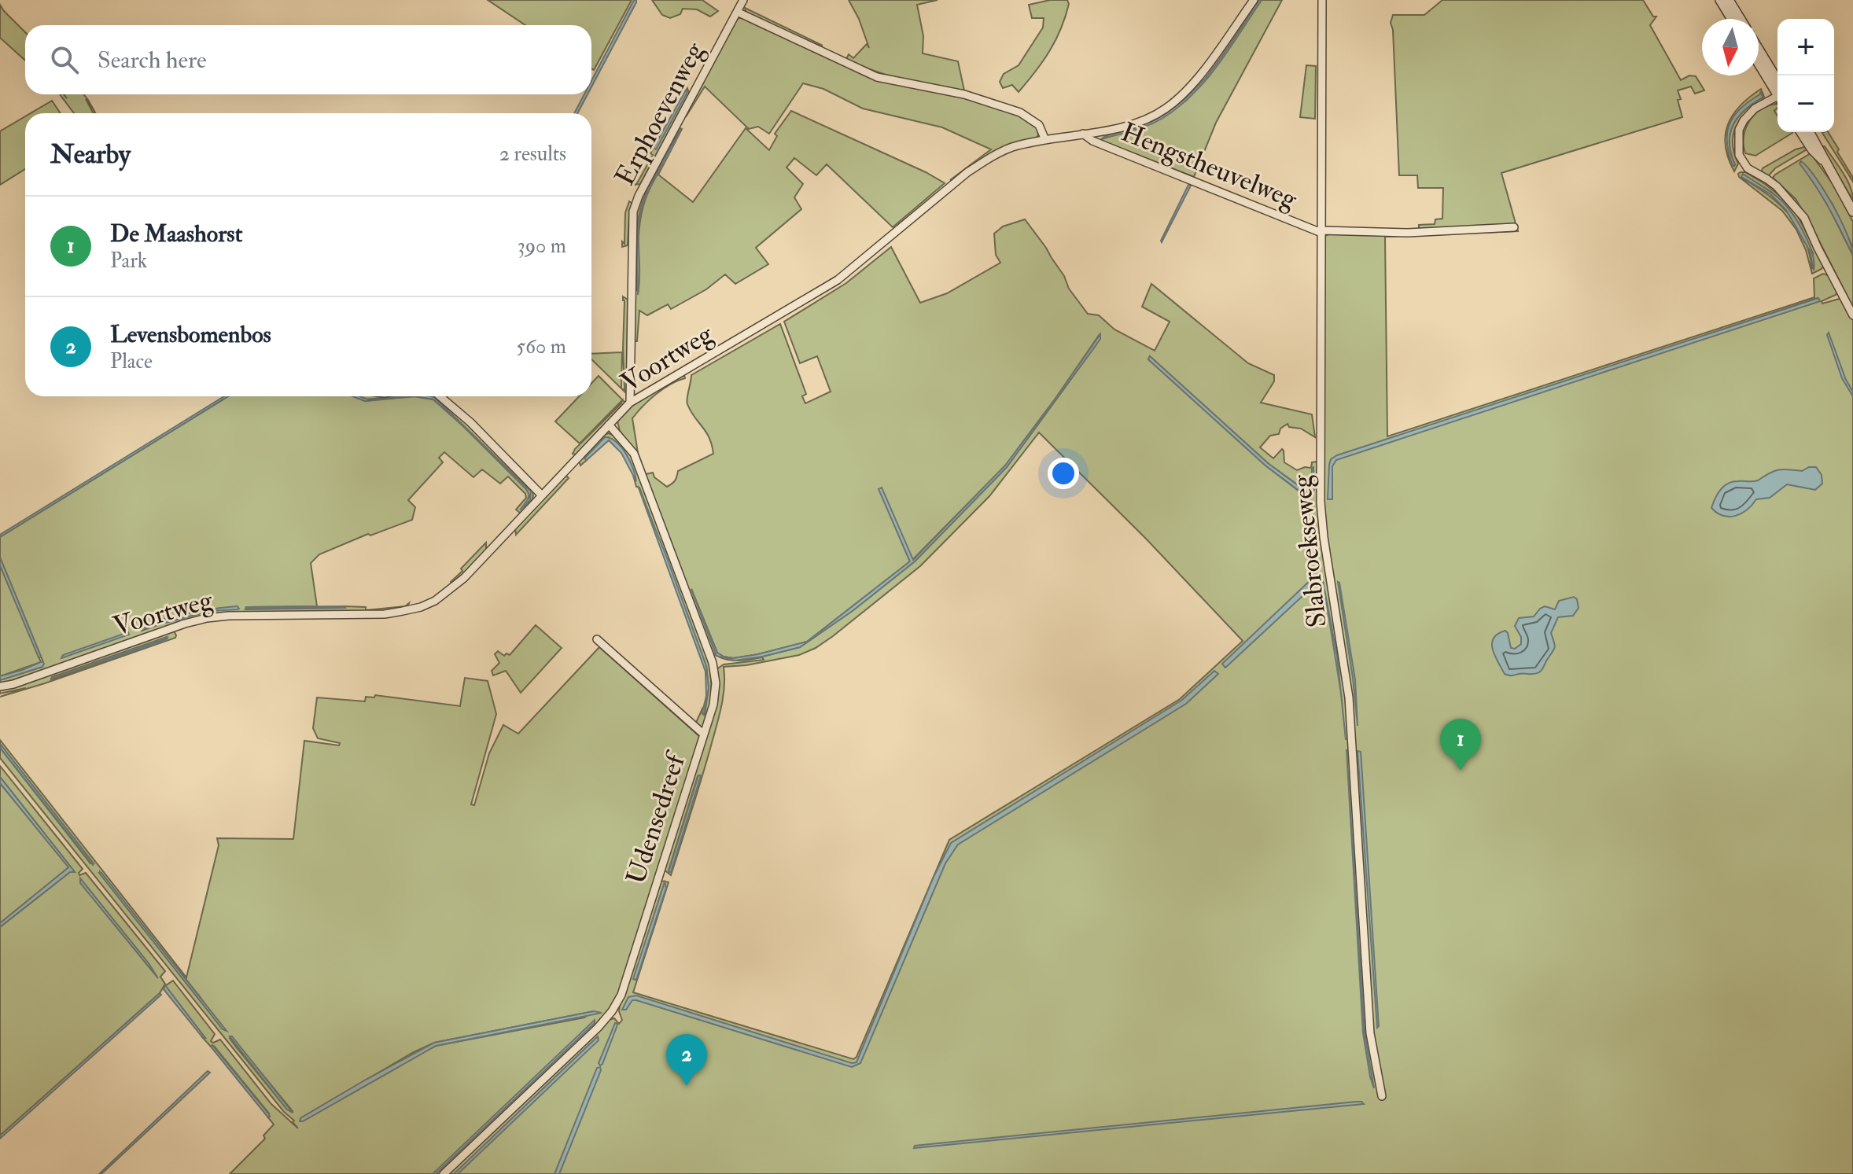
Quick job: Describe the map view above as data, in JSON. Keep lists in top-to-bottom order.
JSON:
{
  "streets": {
    "street": [
      "Erphoevenweg",
      "Hengstheuvelweg",
      "Voortweg",
      "Slabroekseweg",
      "Udensedreef"
    ]
  },
  "crossings": [
    ["Erphoevenweg", "Voortweg"],
    ["Hengstheuvelweg", "Voortweg"],
    ["Hengstheuvelweg", "Slabroekseweg"],
    ["Voortweg", "Udensedreef"]
  ],
  "north": "bottom",
  "page": {
    "map_buttons": ["+", "−"],
    "search": "Search here",
    "heading": ["Nearby", "2 results"],
    "list": [
      {
        "mark": "1",
        "name": "De Maashorst",
        "note": "Park",
        "value": "390 m"
      },
      {
        "mark": "2",
        "name": "Levensbomenbos",
        "note": "Place",
        "value": "560 m"
      }
    ],
    "pins": ["1", "2"]
  }
}
